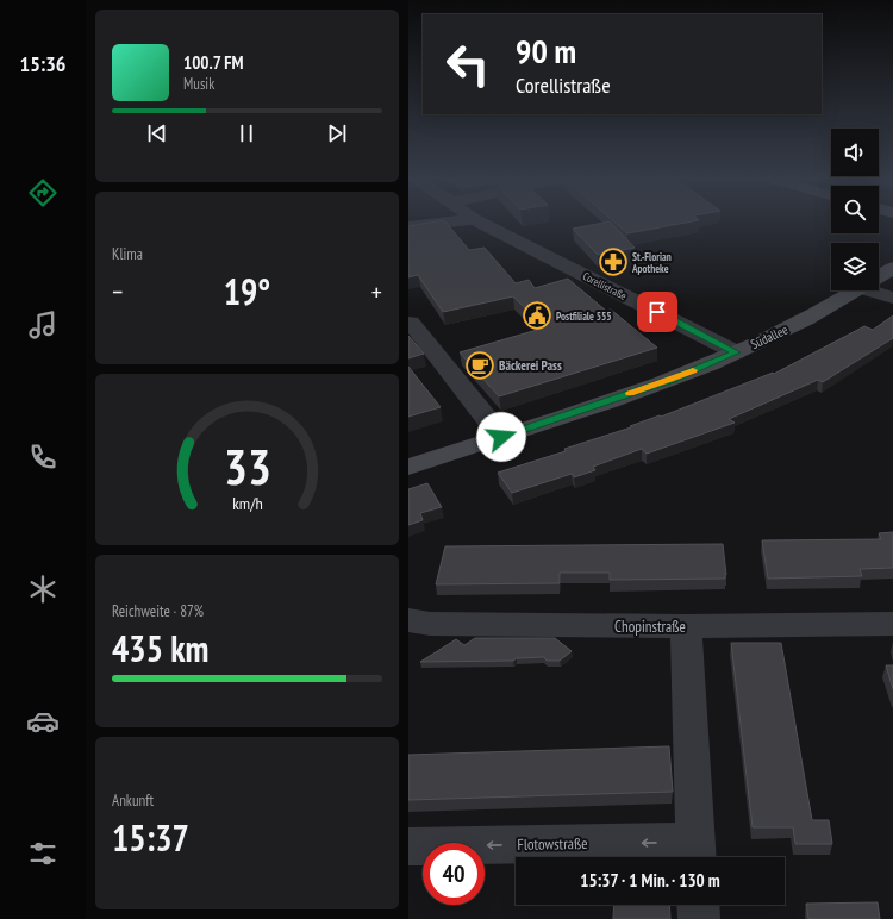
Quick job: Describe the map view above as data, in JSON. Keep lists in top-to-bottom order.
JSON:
{
  "streets": {
    "street": [
      "Corellistraße",
      "Südallee",
      "Chopinstraße",
      "Flotowstraße"
    ]
  },
  "crossings": [
    ["Corellistraße", "Südallee"],
    ["Chopinstraße", "Flotowstraße"]
  ],
  "one_way": ["Flotowstraße"],
  "places": {
    "pharmacy": ["St.-Florian Apotheke"],
    "public building": ["Postfiliale 555"],
    "cafe": ["Bäckerei Pass"]
  },
  "page": {
    "tabs": "15:36",
    "turn": ["90 m", "Corellistraße"],
    "song": ["100.7 FM", "Musik"],
    "tile": [
      "Klima",
      ["Reichweite · 87%", "435 km"],
      ["Ankunft", "15:37"]
    ],
    "heat": ["−", "19°", "+"],
    "limit": "40",
    "trip": "15:37 · 1 Min. · 130 m",
    "gauge": ["33", "km/h"]
  }
}
